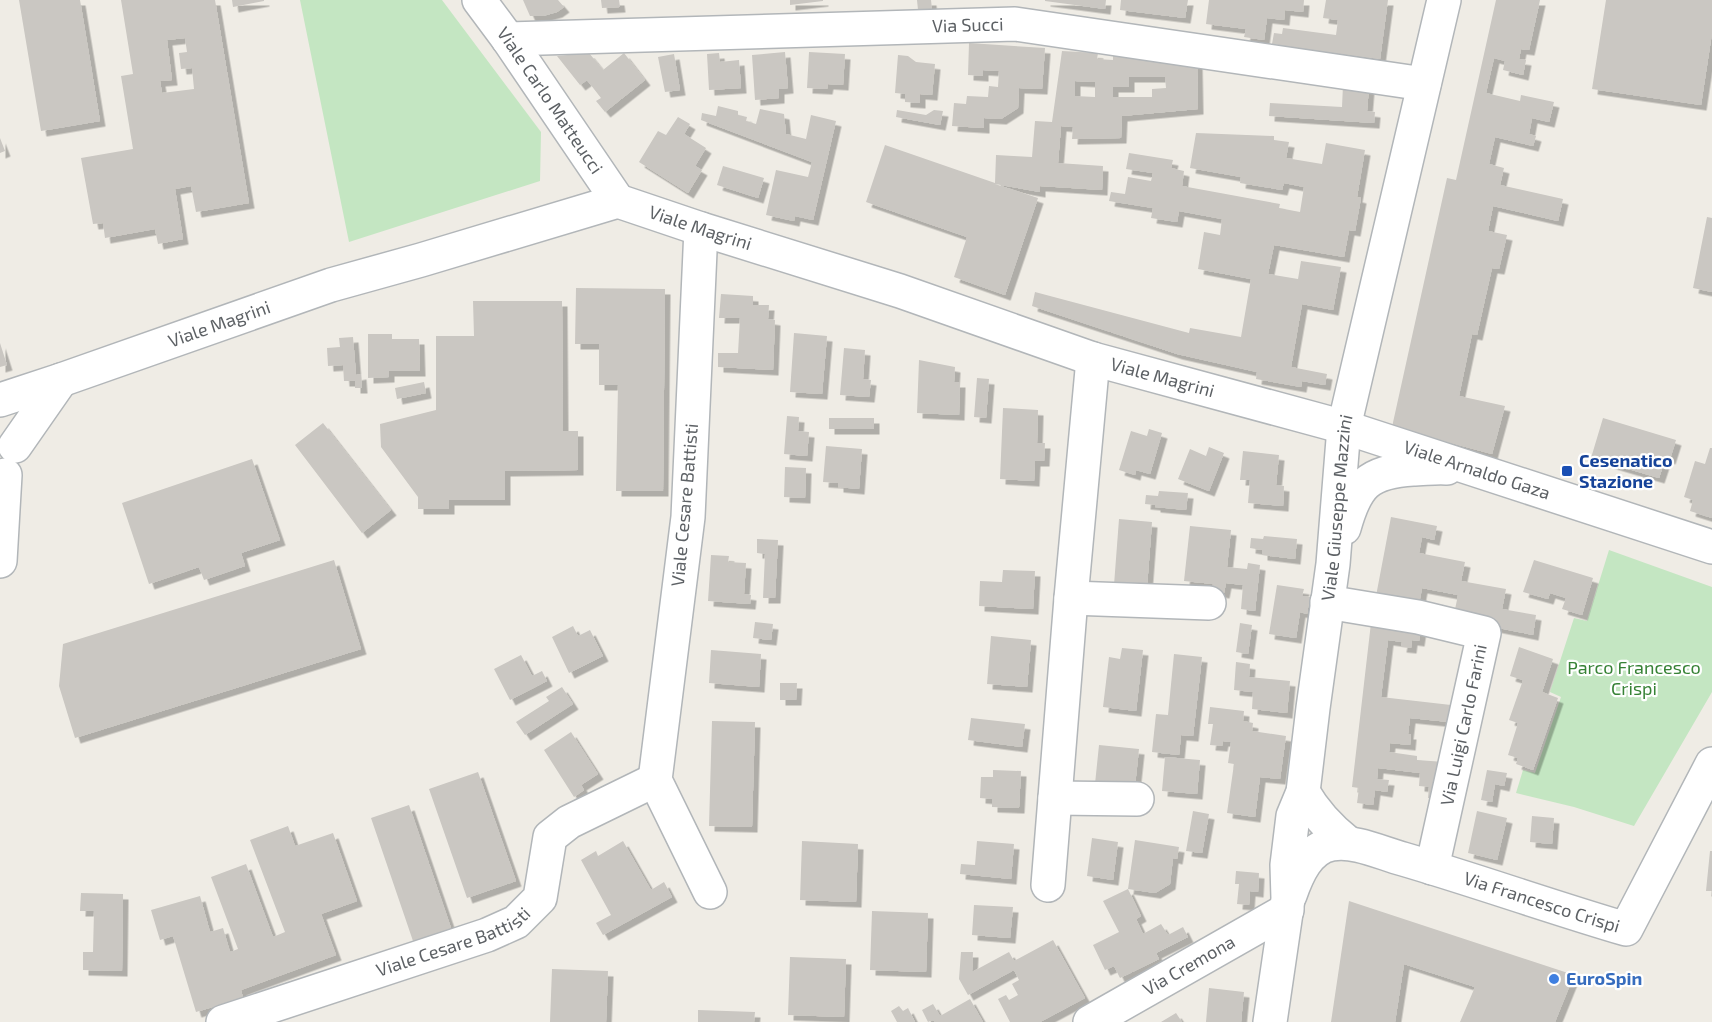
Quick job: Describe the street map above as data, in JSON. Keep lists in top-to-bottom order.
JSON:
{
  "streets": {
    "street": [
      "Via Succi",
      "Viale Carlo Matteucci",
      "Viale Magrini",
      "Viale Arnaldo Gaza",
      "Viale Cesare Battisti",
      "Viale Giuseppe Mazzini",
      "Via Luigi Carlo Farini",
      "Via Francesco Crispi",
      "Via Cremona"
    ]
  },
  "crossings": [
    ["Via Succi", "Viale Carlo Matteucci"],
    ["Via Succi", "Viale Giuseppe Mazzini"],
    ["Viale Carlo Matteucci", "Viale Magrini"],
    ["Viale Magrini", "Viale Arnaldo Gaza"],
    ["Viale Magrini", "Viale Cesare Battisti"],
    ["Viale Magrini", "Viale Giuseppe Mazzini"],
    ["Viale Arnaldo Gaza", "Viale Giuseppe Mazzini"],
    ["Viale Giuseppe Mazzini", "Via Luigi Carlo Farini"],
    ["Viale Giuseppe Mazzini", "Via Francesco Crispi"],
    ["Viale Giuseppe Mazzini", "Via Cremona"],
    ["Via Luigi Carlo Farini", "Via Francesco Crispi"],
    ["Via Francesco Crispi", "Via Cremona"]
  ],
  "parks": ["Parco Francesco Crispi"],
  "places": {
    "transit": ["Cesenatico Stazione"],
    "other": ["EuroSpin"]
  }
}
